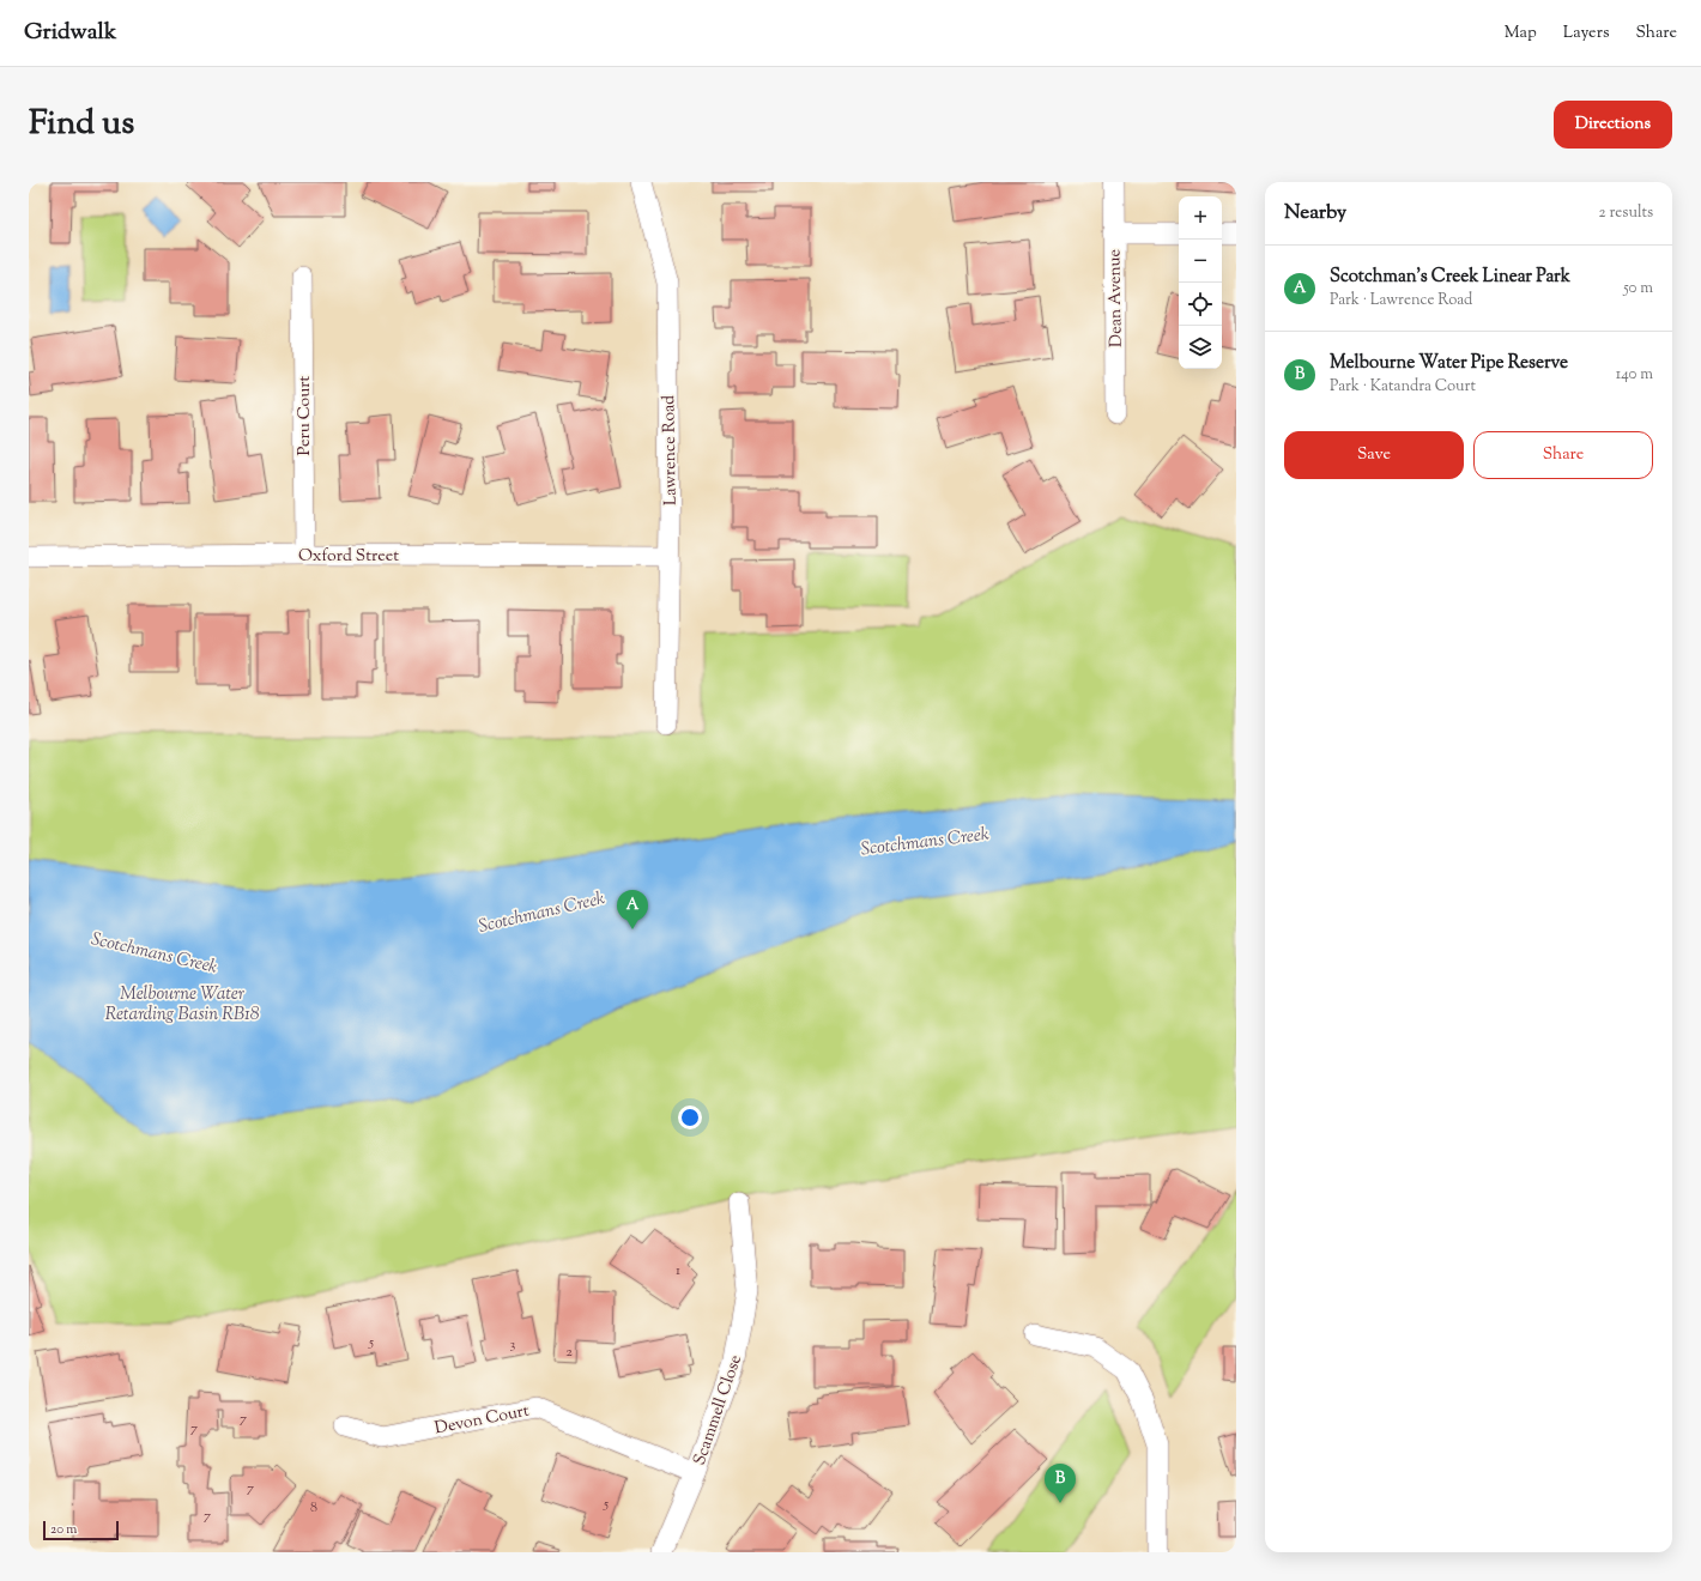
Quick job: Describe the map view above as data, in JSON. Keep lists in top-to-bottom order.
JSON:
{
  "streets": {
    "street": [
      "Dean Avenue",
      "Peru Court",
      "Lawrence Road",
      "Oxford Street",
      "Scammell Close",
      "Devon Court"
    ]
  },
  "crossings": [
    ["Peru Court", "Oxford Street"],
    ["Lawrence Road", "Oxford Street"],
    ["Scammell Close", "Devon Court"]
  ],
  "water": ["Scotchmans Creek", "Melbourne Water Retarding Basin RB18"],
  "house_numbers": [
    "1",
    "5",
    "3",
    "2",
    "7",
    "7",
    "7",
    "5",
    "8",
    "7"
  ],
  "scale_bar": "20 m",
  "page": {
    "header": "Gridwalk",
    "nav": ["Map", "Layers", "Share"],
    "title": "Find us",
    "buttons": [
      "Directions",
      ["Save", "Share"]
    ],
    "heading": ["Nearby", "2 results"],
    "map_buttons": ["+", "−"],
    "list": [
      {
        "mark": "A",
        "name": "Scotchman's Creek Linear Park",
        "note": "Park · Lawrence Road",
        "value": "50 m"
      },
      {
        "mark": "B",
        "name": "Melbourne Water Pipe Reserve",
        "note": "Park · Katandra Court",
        "value": "140 m"
      }
    ],
    "pins": ["A", "B"],
    "scale": "20 m"
  }
}
